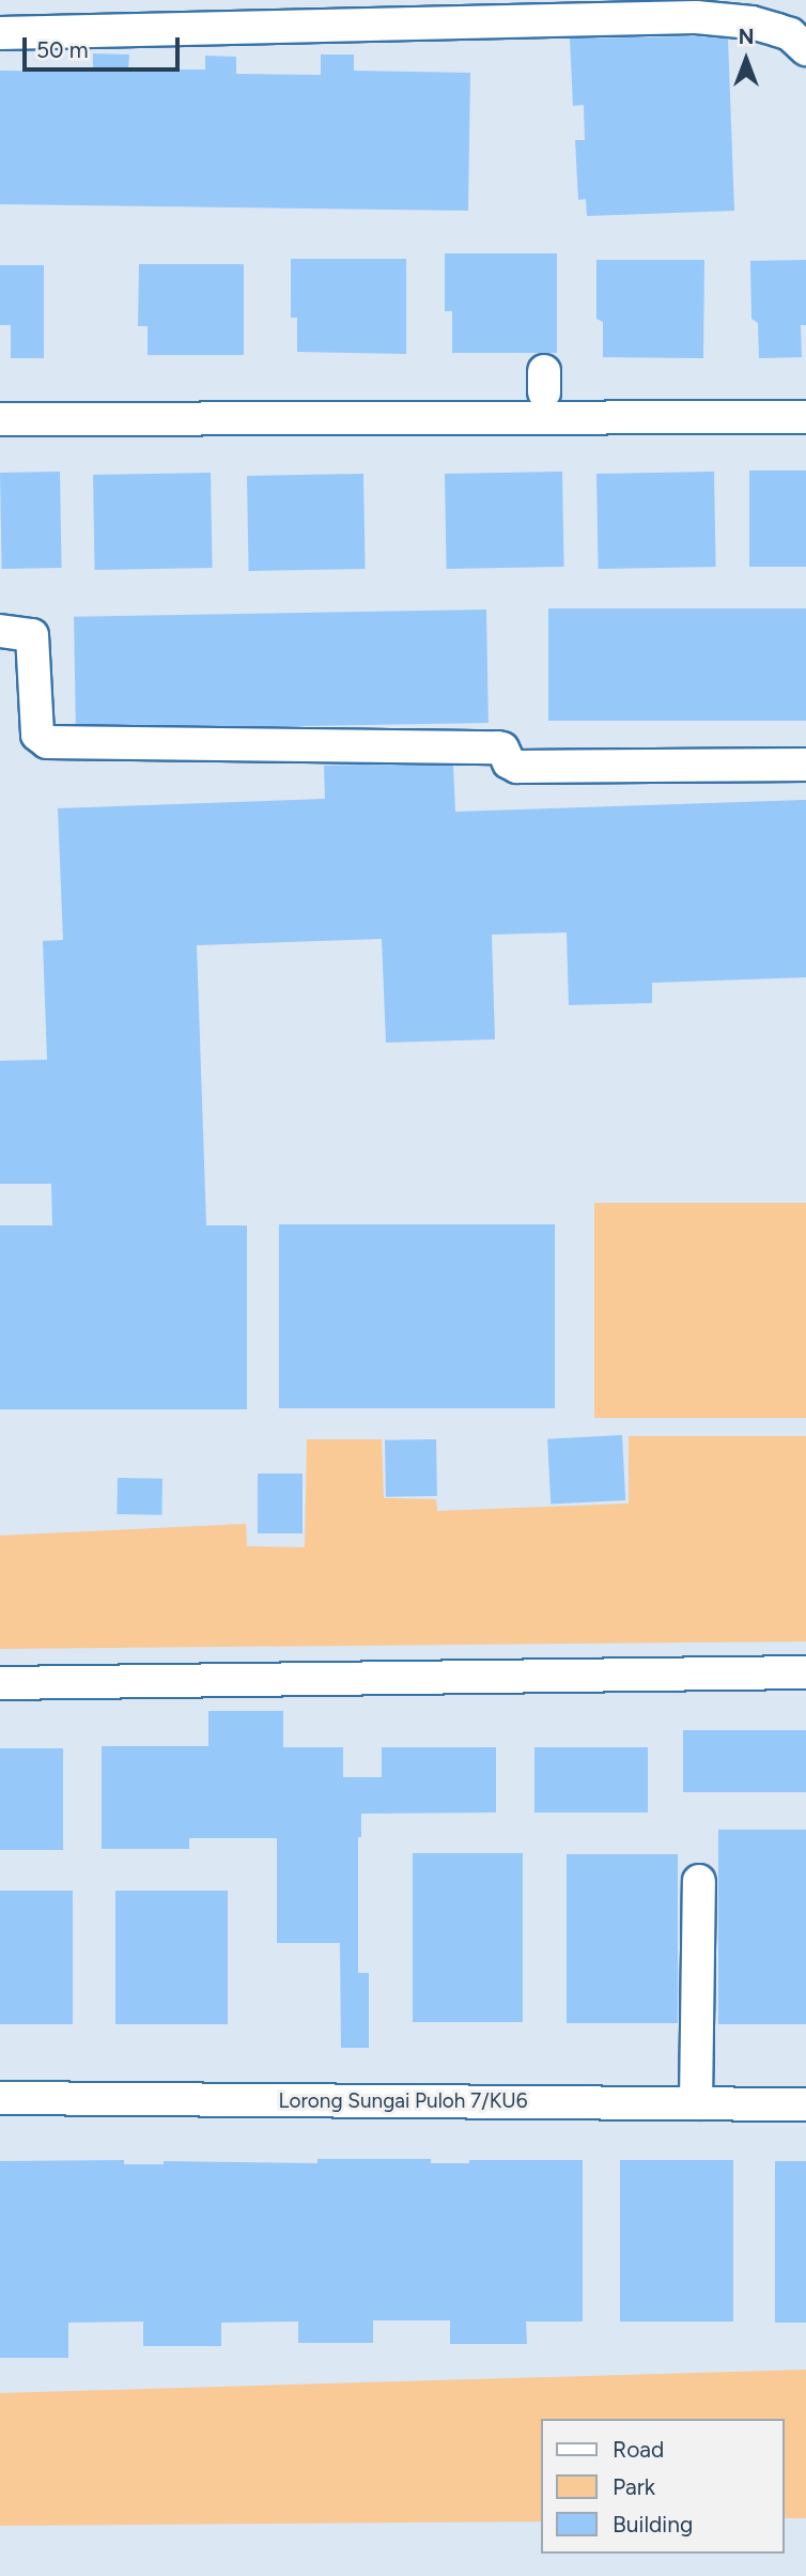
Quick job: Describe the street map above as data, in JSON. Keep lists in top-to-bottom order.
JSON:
{
  "streets": {
    "street": ["Lorong Sungai Puloh 7/KU6"]
  },
  "legend": ["Road", "Park", "Building"],
  "scale_bar": "50 m",
  "north": "top"
}
